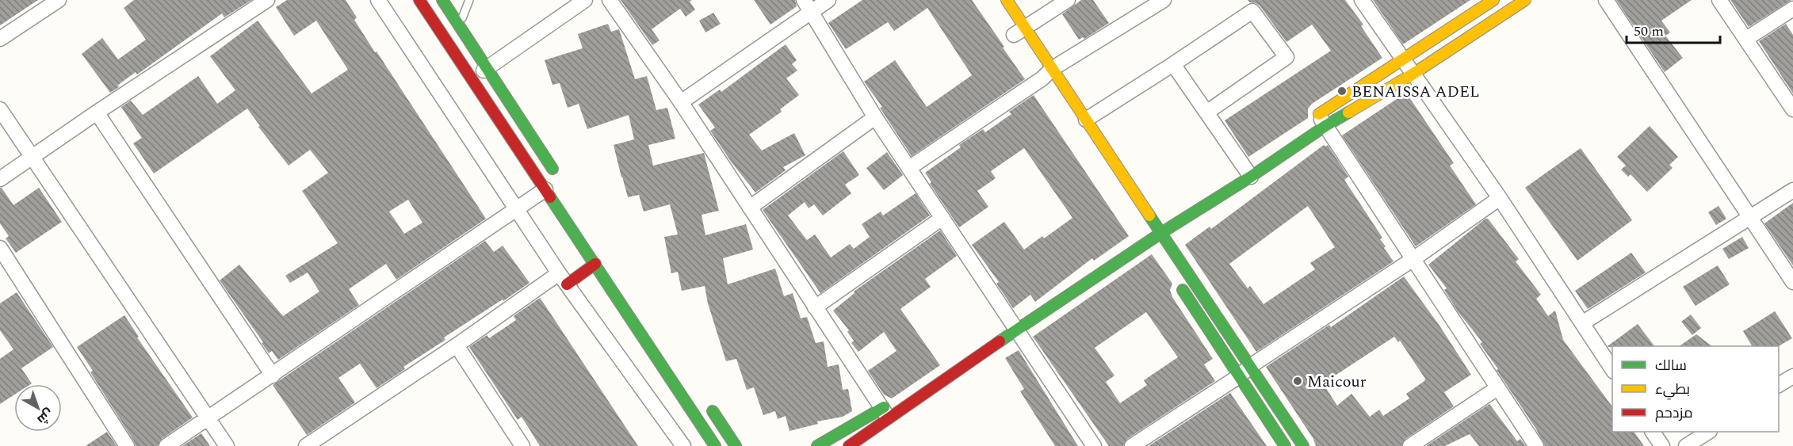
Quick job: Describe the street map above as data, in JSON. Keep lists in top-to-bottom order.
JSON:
{
  "places": ["BENAISSA ADEL", "Maicour"],
  "legend": ["سالك", "بطيء", "مزدحم"],
  "scale_bar": "50 m",
  "north": "bottom right"
}
